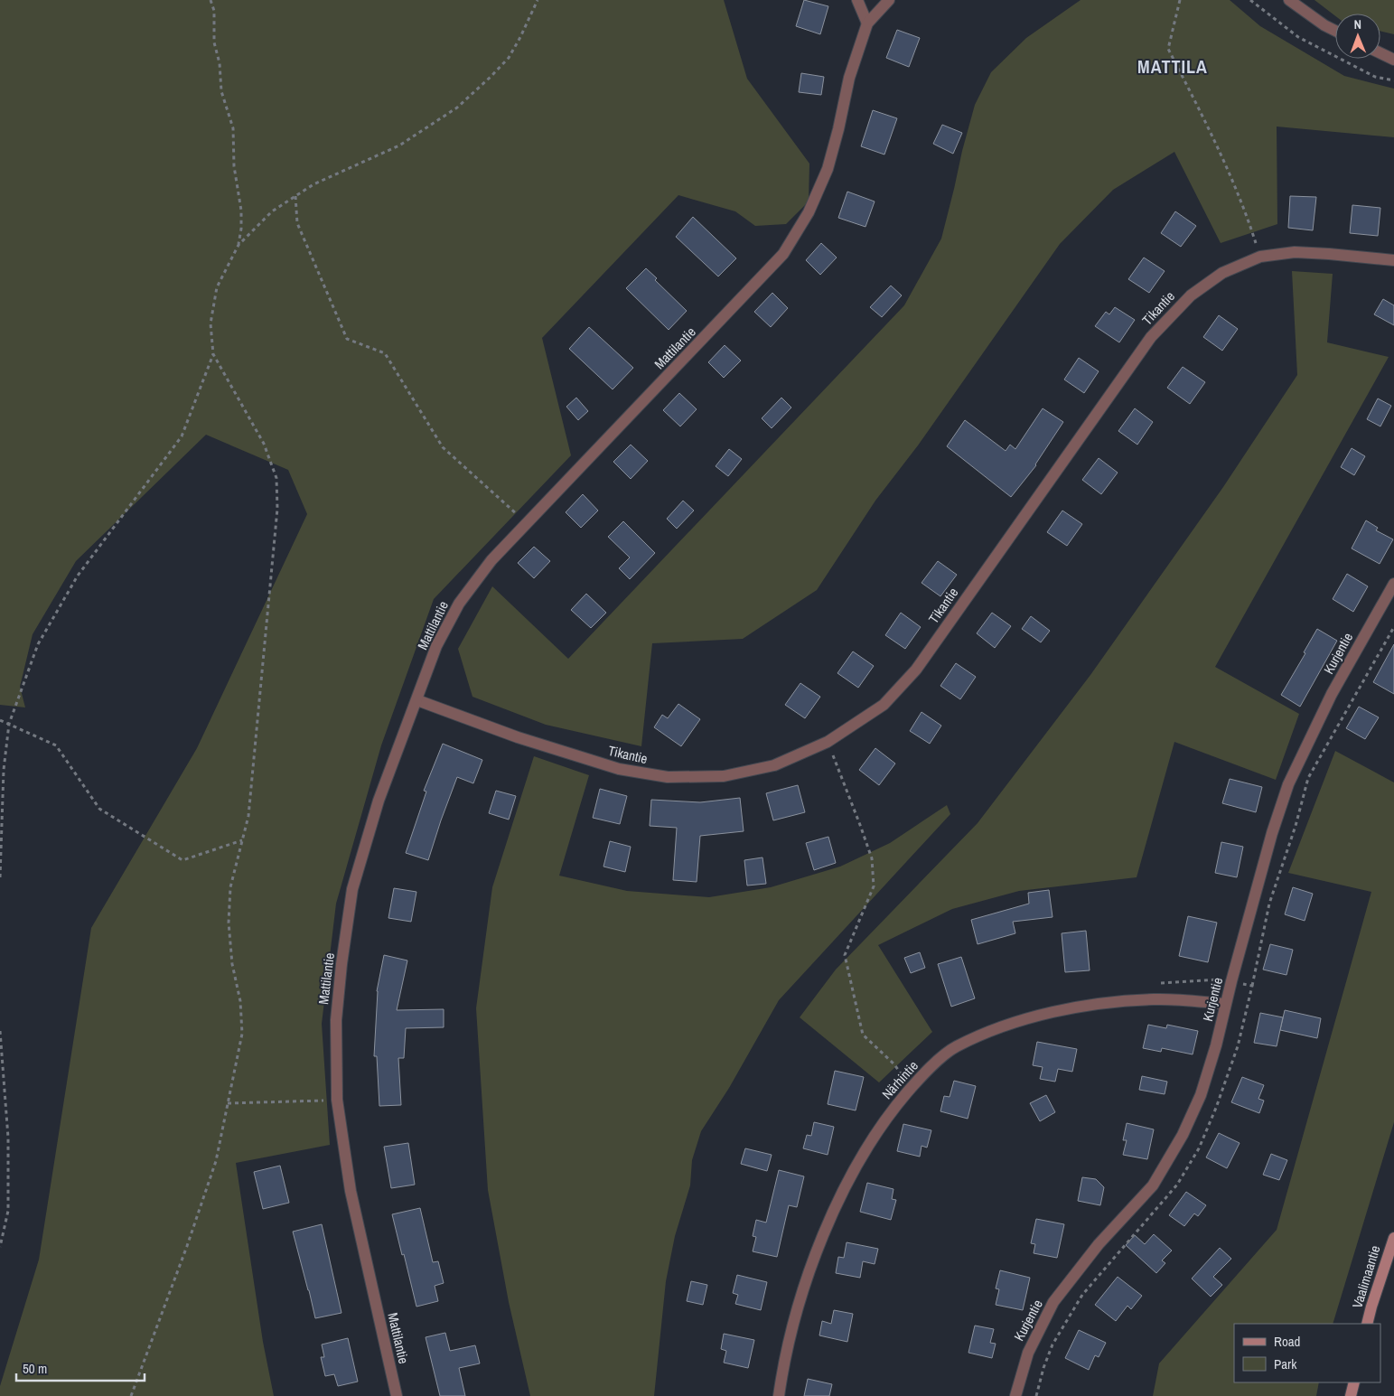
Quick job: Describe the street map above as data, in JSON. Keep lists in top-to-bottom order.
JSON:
{
  "streets": {
    "main road": ["Vaalimaantie"],
    "street": [
      "Tikantie",
      "Mattilantie",
      "Kurjentie",
      "Närhintie"
    ]
  },
  "crossings": [
    ["Tikantie", "Mattilantie"],
    ["Kurjentie", "Närhintie"]
  ],
  "districts": ["MATTILA"],
  "legend": ["Road", "Park"],
  "scale_bar": "50 m",
  "north": "top"
}
